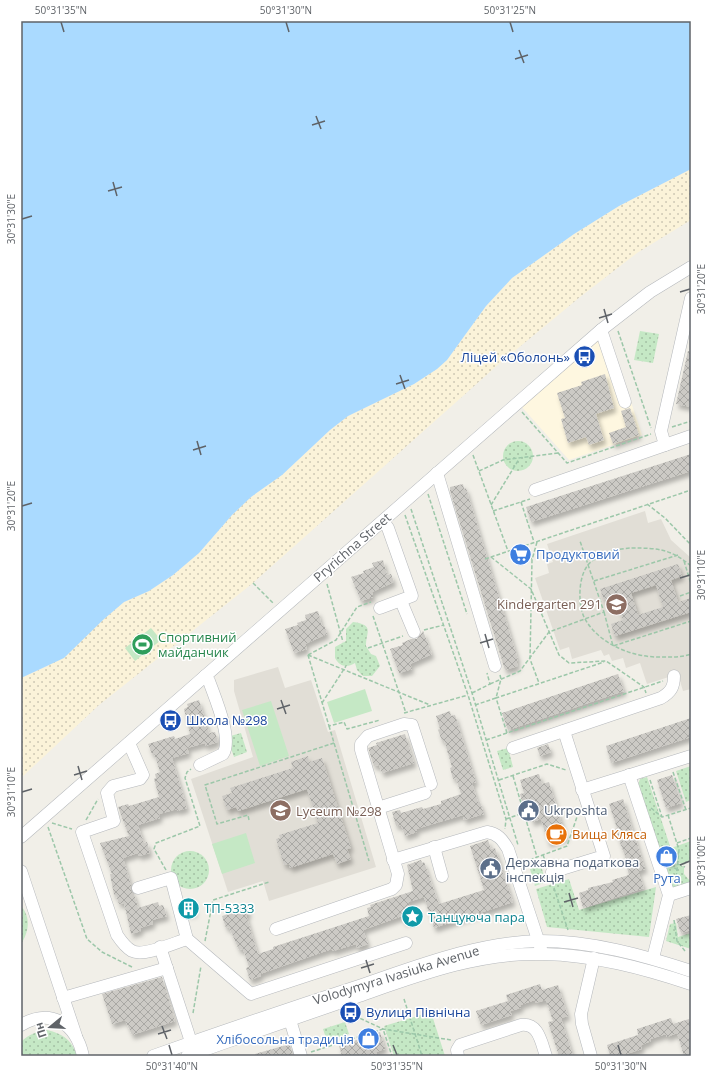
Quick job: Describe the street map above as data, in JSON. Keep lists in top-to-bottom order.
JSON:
{
  "streets": {
    "street": ["Pryrichna Street", "Volodymyra Ivasiuka Avenue"]
  },
  "places": {
    "bus stop": ["Ліцей «Оболонь»", "Школа №298", "Вулиця Північна"],
    "supermarket": ["Продуктовий"],
    "school or university": ["Kindergarten 291", "Lyceum №298"],
    "sports": ["Спортивний майданчик"],
    "public building": ["Ukrposhta", "Державна податкова інспекція"],
    "cafe": ["Вища Кляса"],
    "shop": ["Рута", "Хлібосольна традиція"],
    "building": ["ТП-5333"],
    "place": ["Танцуюча пара"]
  },
  "north": "left",
  "coordinates": [
    "50°31'35\"N",
    "50°31'30\"N",
    "50°31'25\"N",
    "30°31'30\"E",
    "30°31'20\"E",
    "30°31'10\"E",
    "30°31'00\"E",
    "50°31'40\"N"
  ]
}
